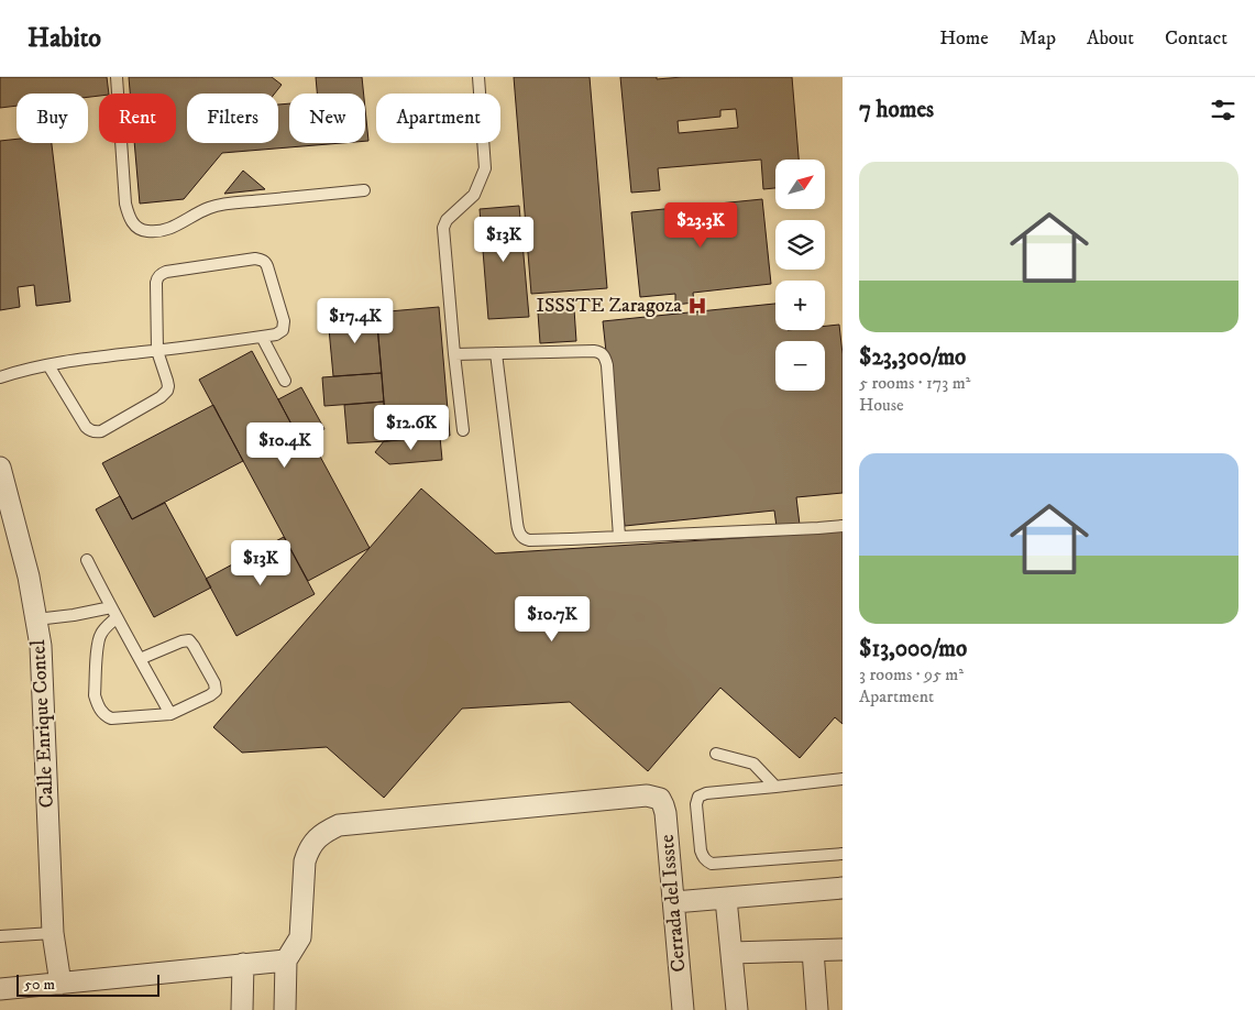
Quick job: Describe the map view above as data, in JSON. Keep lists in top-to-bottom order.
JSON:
{
  "streets": {
    "street": ["Calle Enrique Contel", "Cerrada del Issste"]
  },
  "places": {
    "hospital": ["ISSSTE Zaragoza"]
  },
  "scale_bar": "50 m",
  "north": "top right",
  "page": {
    "header": "Habito",
    "nav": [
      "Home",
      "Map",
      "About",
      "Contact"
    ],
    "heading": "7 homes",
    "chip": [
      "Buy",
      "Rent",
      "Filters",
      "New",
      "Apartment"
    ],
    "list": [
      {
        "name": "$23,300/mo",
        "note": "5 rooms · 173 m² · House"
      },
      {
        "name": "$13,000/mo",
        "note": "3 rooms · 95 m² · Apartment"
      }
    ],
    "map_buttons": ["+", "−"],
    "price": [
      "$23.3K",
      "$13K",
      "$17.4K",
      "$12.6K",
      "$10.4K",
      "$13K",
      "$10.7K"
    ],
    "scale": "50 m"
  }
}
